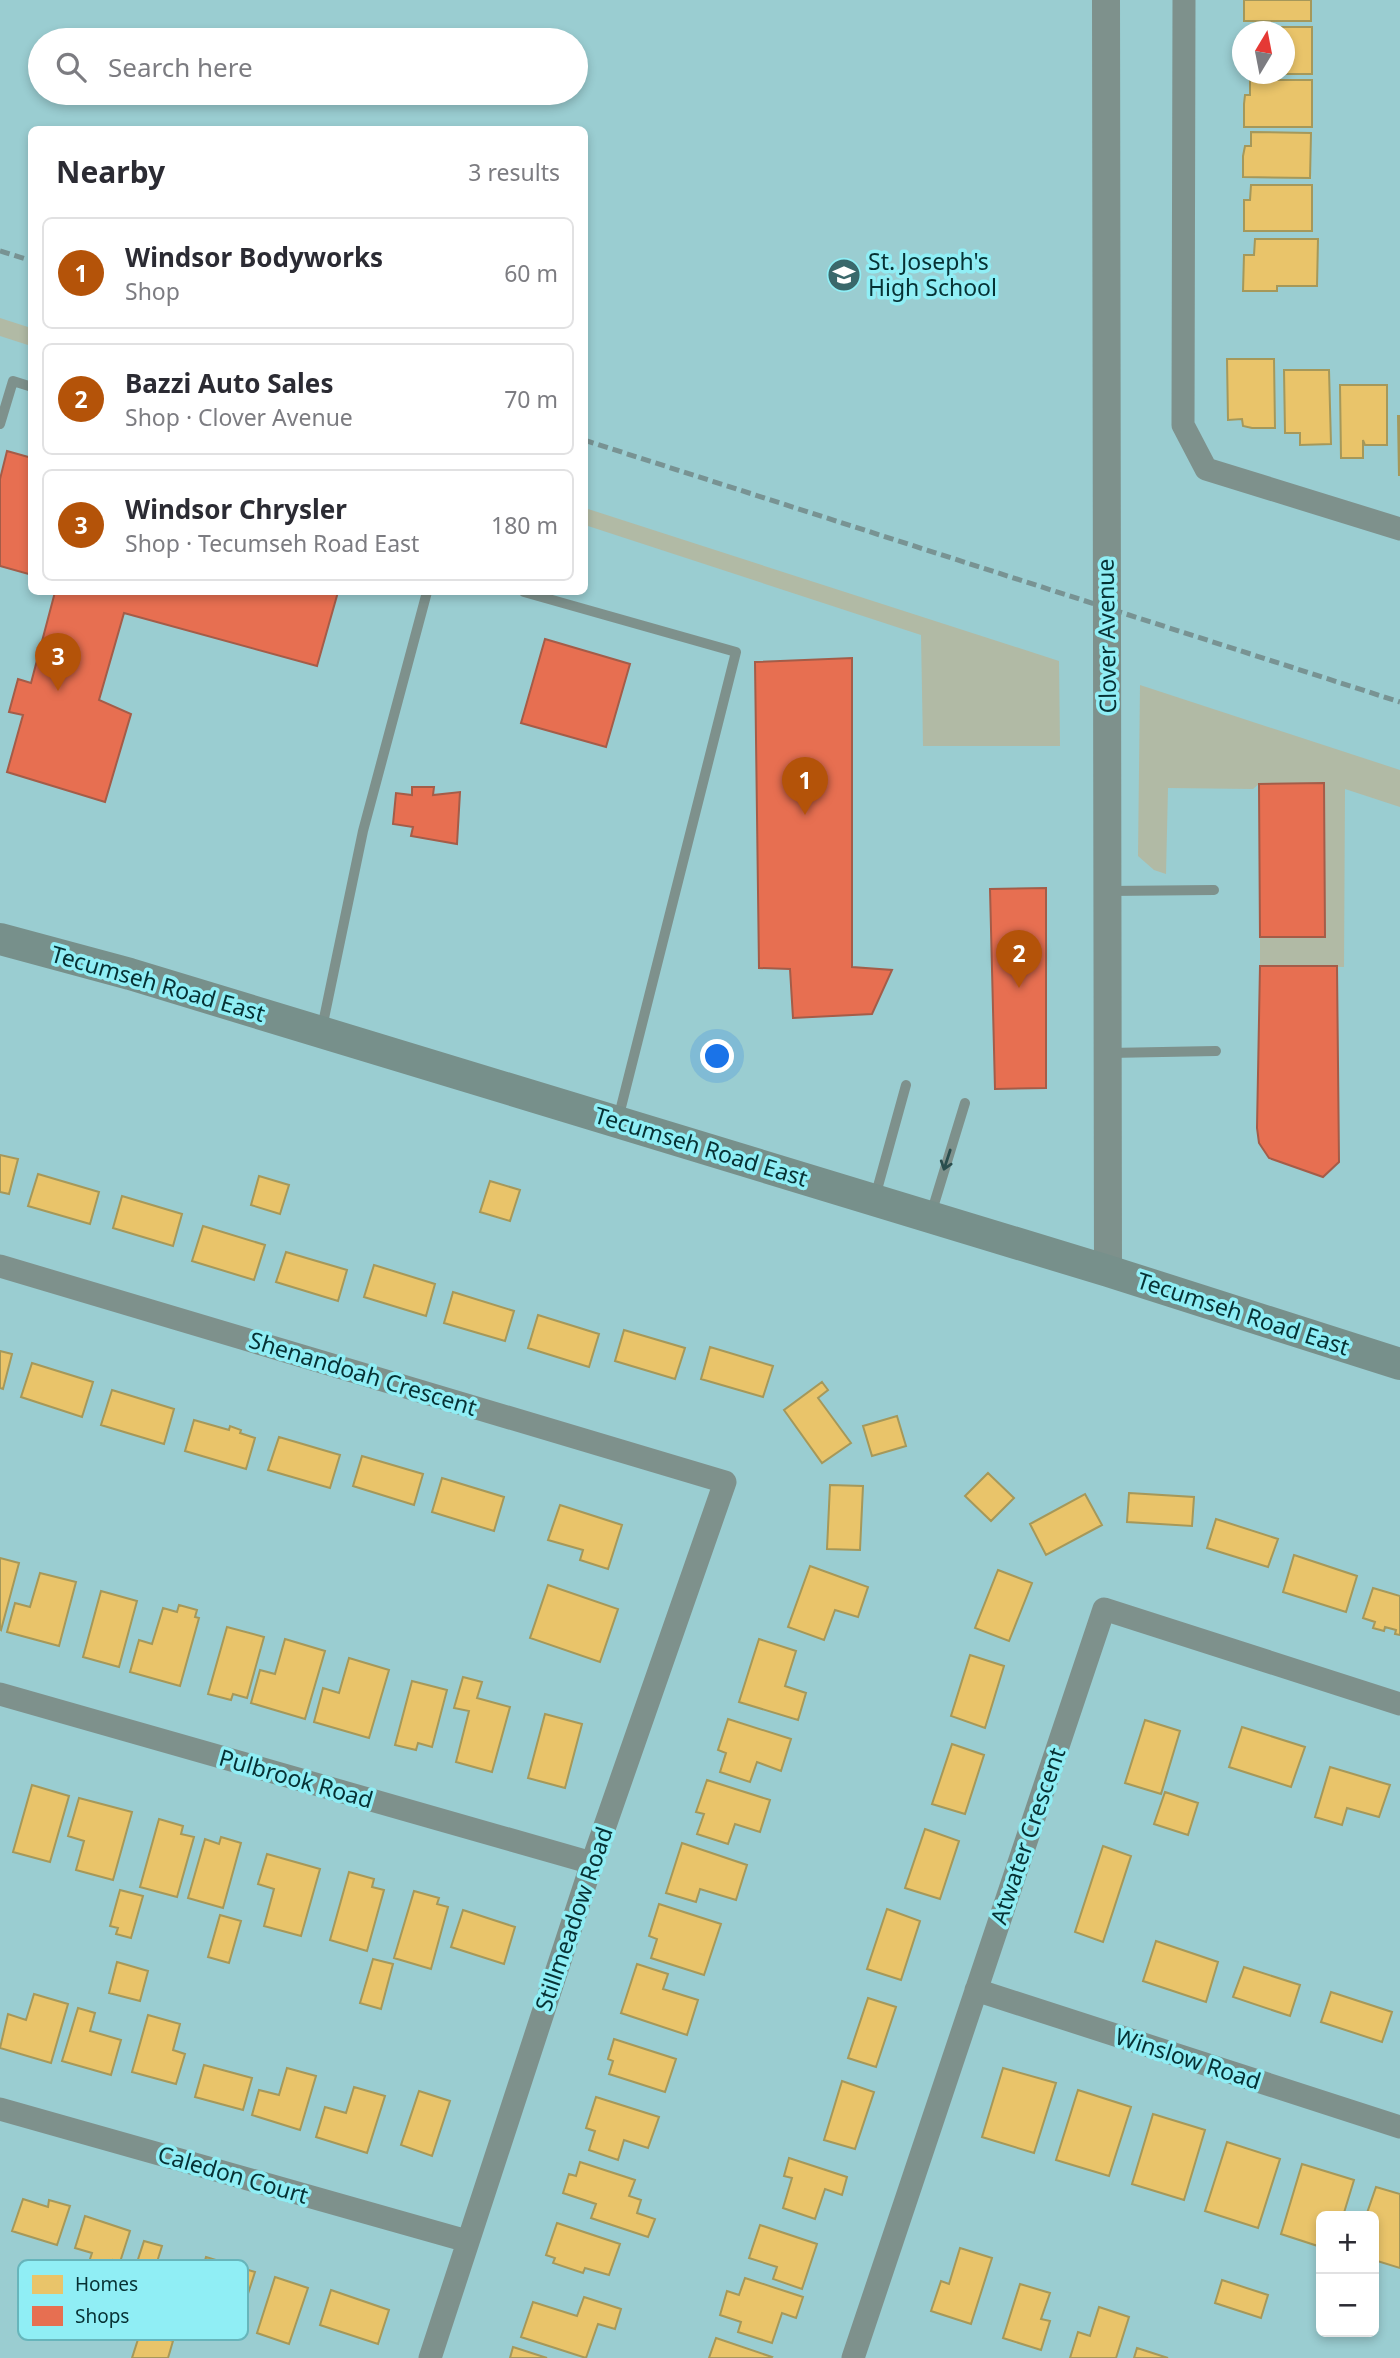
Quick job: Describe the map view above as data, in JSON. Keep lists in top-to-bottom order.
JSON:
{
  "streets": {
    "main road": ["Tecumseh Road East"],
    "street": [
      "Clover Avenue",
      "Shenandoah Crescent",
      "Pulbrook Road",
      "Atwater Crescent",
      "Stillmeadow Road",
      "Winslow Road",
      "Caledon Court"
    ]
  },
  "crossings": [
    ["Clover Avenue", "Tecumseh Road East"],
    ["Shenandoah Crescent", "Stillmeadow Road"],
    ["Pulbrook Road", "Stillmeadow Road"],
    ["Atwater Crescent", "Winslow Road"],
    ["Stillmeadow Road", "Caledon Court"]
  ],
  "places": {
    "school or university": ["St. Joseph's High School"]
  },
  "legend": ["Homes", "Shops"],
  "north": "top",
  "page": {
    "search": "Search here",
    "heading": ["Nearby", "3 results"],
    "list": [
      {
        "mark": "1",
        "name": "Windsor Bodyworks",
        "note": "Shop",
        "value": "60 m"
      },
      {
        "mark": "2",
        "name": "Bazzi Auto Sales",
        "note": "Shop · Clover Avenue",
        "value": "70 m"
      },
      {
        "mark": "3",
        "name": "Windsor Chrysler",
        "note": "Shop · Tecumseh Road East",
        "value": "180 m"
      }
    ],
    "pins": ["3", "1", "2"],
    "map_buttons": ["+", "−"]
  }
}
